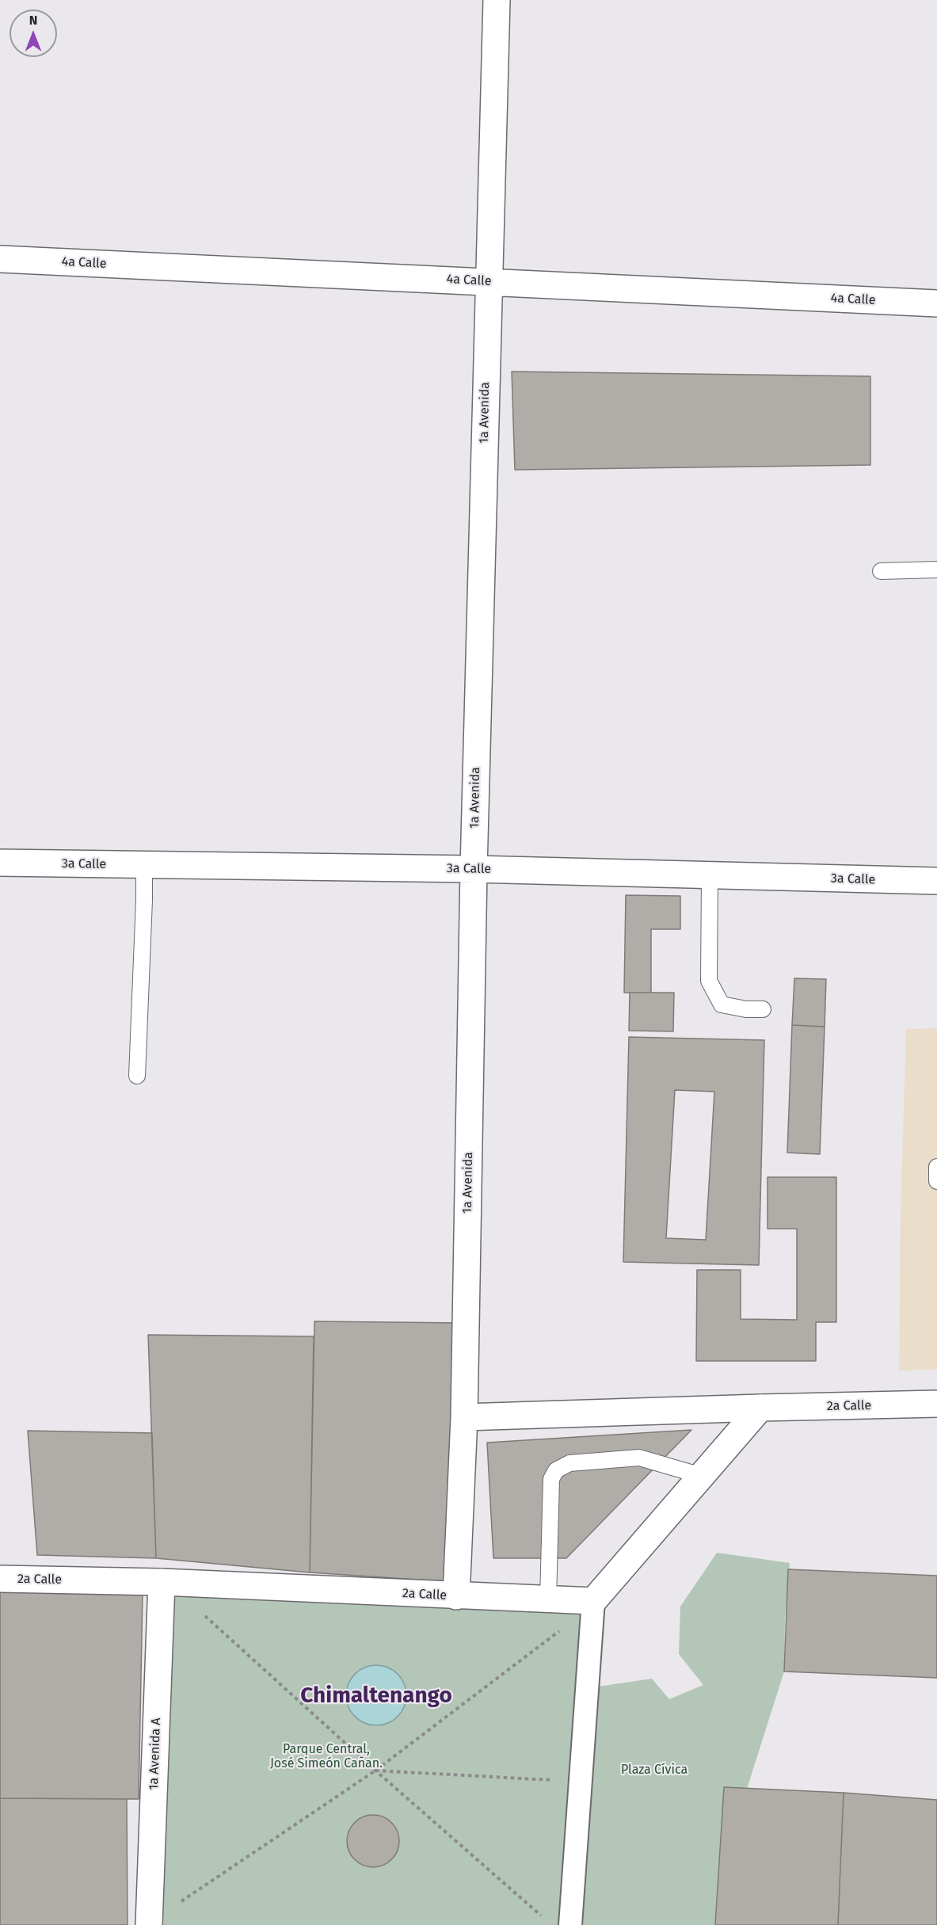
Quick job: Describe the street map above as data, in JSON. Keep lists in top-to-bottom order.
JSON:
{
  "streets": {
    "street": [
      "4a Calle",
      "1a Avenida",
      "3a Calle",
      "2a Calle",
      "1a Avenida A"
    ]
  },
  "crossings": [
    ["4a Calle", "1a Avenida"],
    ["1a Avenida", "3a Calle"],
    ["1a Avenida", "2a Calle"],
    ["2a Calle", "1a Avenida A"]
  ],
  "districts": ["Chimaltenango"],
  "parks": ["Parque Central, José Simeón Cañan.", "Plaza Cívica"],
  "north": "top"
}
